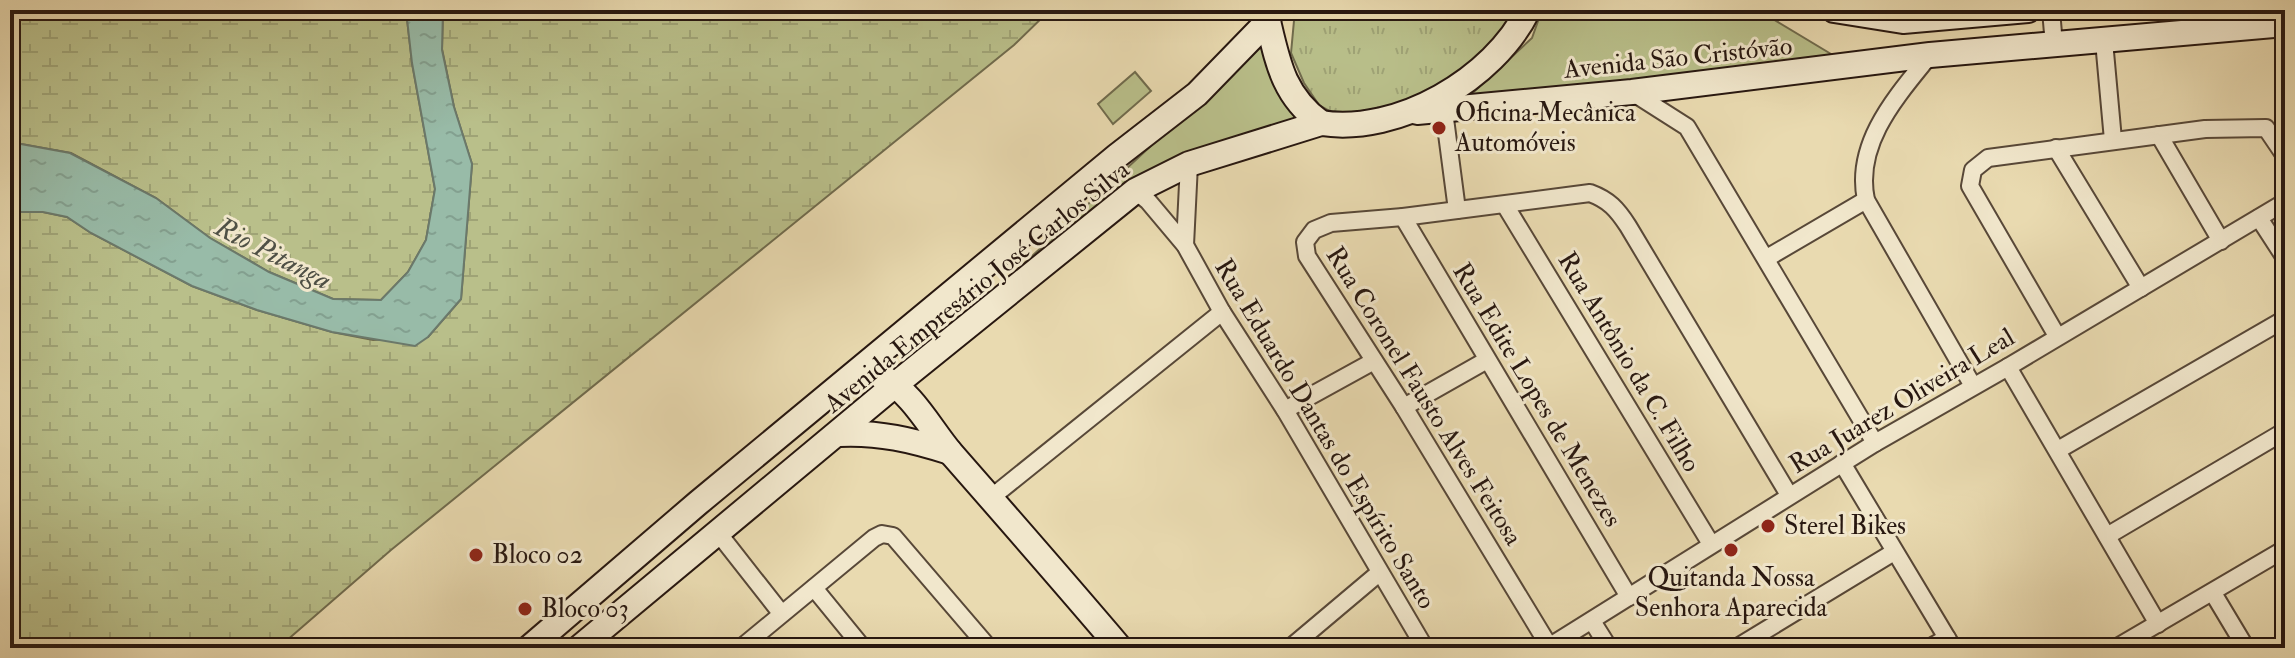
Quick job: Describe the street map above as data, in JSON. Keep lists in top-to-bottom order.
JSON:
{
  "streets": {
    "main road": ["Avenida São Cristóvão", "Avenida Empresário José Carlos Silva"],
    "street": [
      "Rua Antônio da C. Filho",
      "Rua Edite Lopes de Menezes",
      "Rua Coronel Fausto Alves Feitosa",
      "Rua Juarez Oliveira Leal",
      "Rua Eduardo Dantas do Espírito Santo"
    ]
  },
  "crossings": [
    ["Avenida São Cristóvão", "Avenida Empresário José Carlos Silva"],
    ["Avenida Empresário José Carlos Silva", "Rua Eduardo Dantas do Espírito Santo"],
    ["Rua Antônio da C. Filho", "Rua Coronel Fausto Alves Feitosa"],
    ["Rua Antônio da C. Filho", "Rua Juarez Oliveira Leal"],
    ["Rua Edite Lopes de Menezes", "Rua Coronel Fausto Alves Feitosa"],
    ["Rua Edite Lopes de Menezes", "Rua Juarez Oliveira Leal"],
    ["Rua Coronel Fausto Alves Feitosa", "Rua Juarez Oliveira Leal"]
  ],
  "water": ["Rio Pitanga"],
  "places": [
    "Oficina Mecânica Automóveis",
    "Sterel Bikes",
    "Quitanda Nossa Senhora Aparecida",
    "Bloco 02",
    "Bloco 03"
  ]
}
